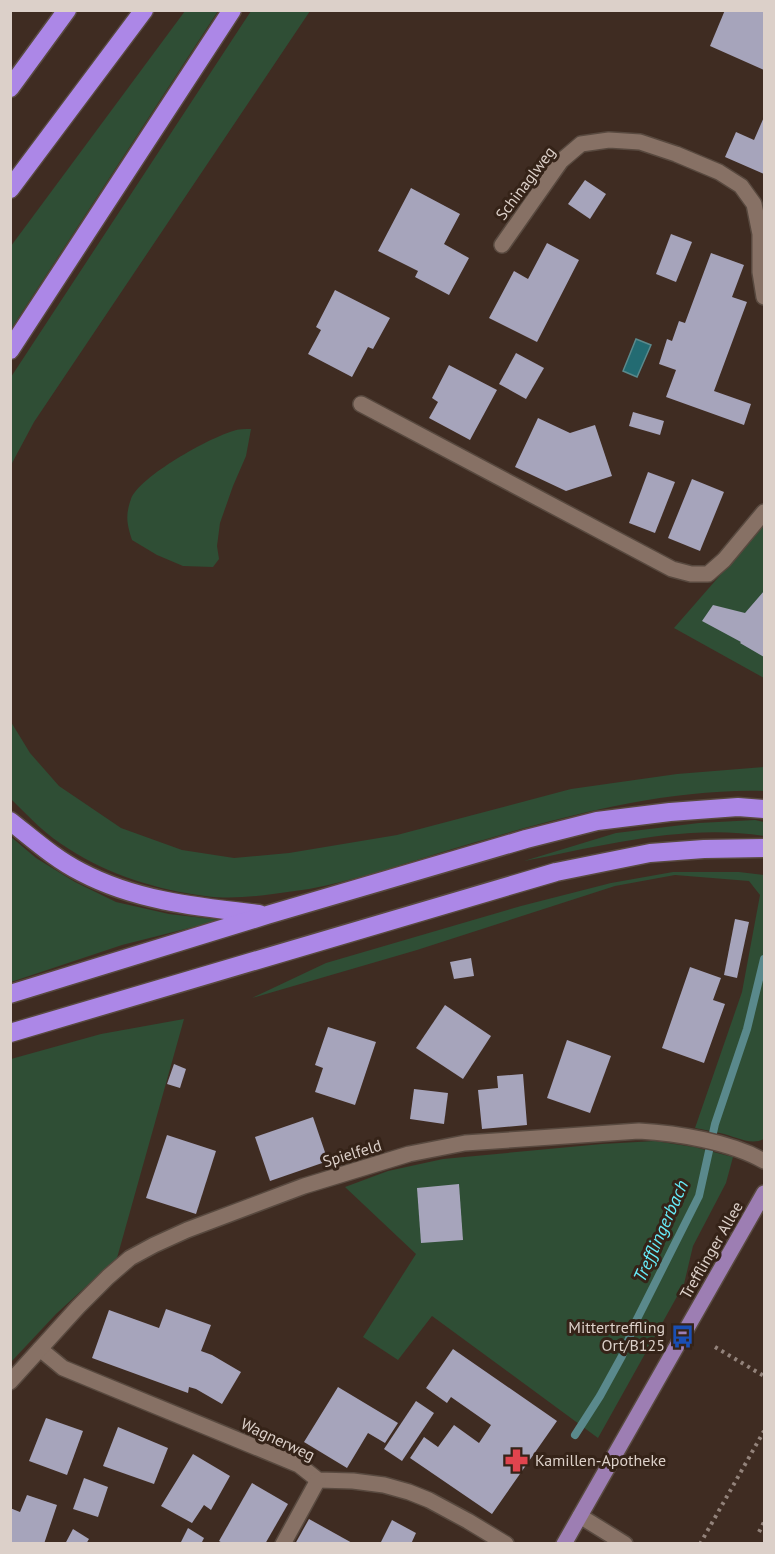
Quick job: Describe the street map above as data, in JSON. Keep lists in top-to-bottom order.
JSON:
{
  "streets": {
    "main road": ["Trefflinger Allee"],
    "street": ["Schinaglweg", "Spielfeld", "Wagnerweg"]
  },
  "crossings": [
    ["Spielfeld", "Wagnerweg"]
  ],
  "water": ["Trefflingerbach"],
  "places": {
    "bus stop": ["Mittertreffling Ort/B125"],
    "pharmacy": ["Kamillen-Apotheke"]
  }
}
